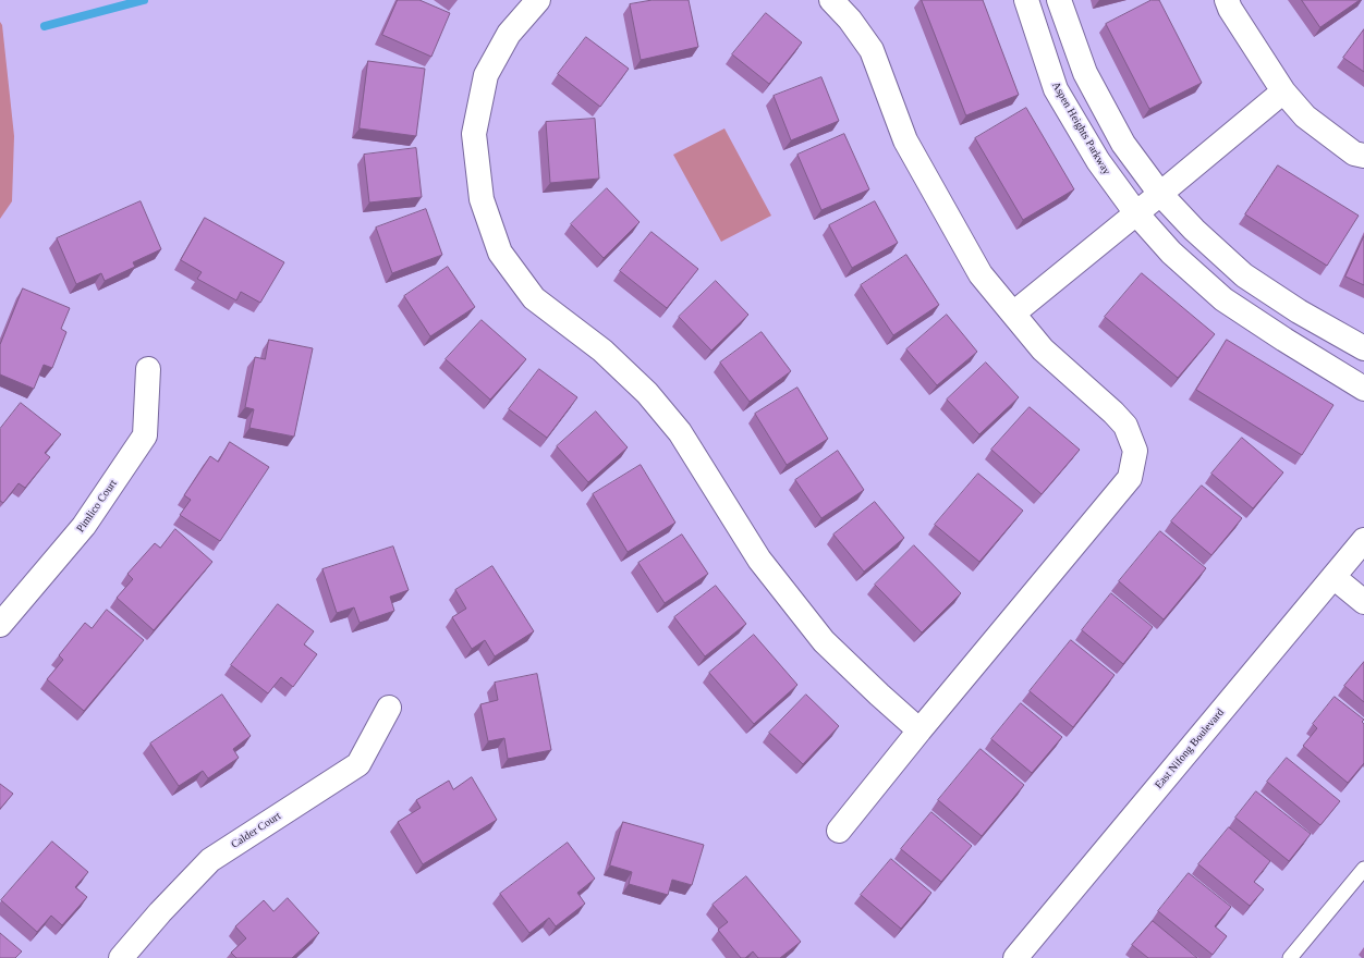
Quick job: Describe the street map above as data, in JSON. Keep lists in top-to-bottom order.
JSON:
{
  "streets": {
    "street": [
      "Aspen Heights Parkway",
      "Pimlico Court",
      "East Nifong Boulevard",
      "Calder Court"
    ]
  }
}
